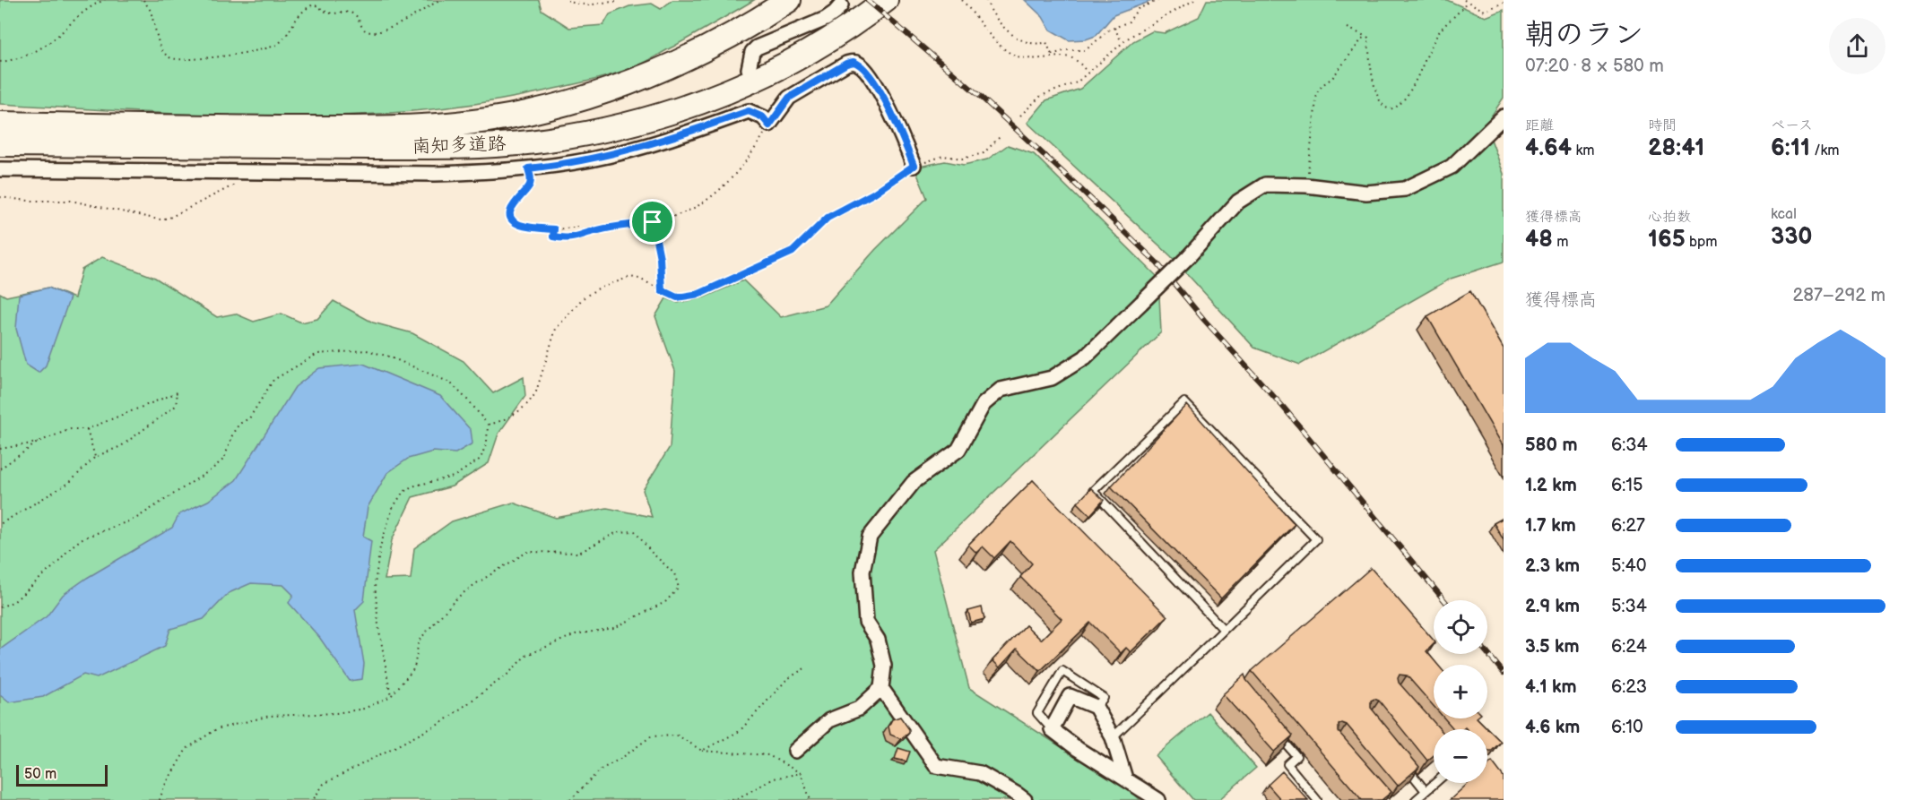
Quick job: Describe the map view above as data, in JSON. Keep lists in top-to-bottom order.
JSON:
{
  "streets": {
    "highway": ["南知多道路"]
  },
  "scale_bar": "50 m",
  "page": {
    "heading": ["朝のラン", "07:20 · 8 × 580 m"],
    "stats": [
      ["距離", "4.64 km"],
      ["時間", "28:41"],
      ["ペース", "6:11 /km"],
      ["獲得標高", "48 m"],
      ["心拍数", "165 bpm"],
      ["kcal", "330"]
    ],
    "chart": ["獲得標高", "287–292 m"],
    "list": [
      {
        "name": "580 m",
        "note": "6:34"
      },
      {
        "name": "1.2 km",
        "note": "6:15"
      },
      {
        "name": "1.7 km",
        "note": "6:27"
      },
      {
        "name": "2.3 km",
        "note": "5:40"
      },
      {
        "name": "2.9 km",
        "note": "5:34"
      },
      {
        "name": "3.5 km",
        "note": "6:24"
      },
      {
        "name": "4.1 km",
        "note": "6:23"
      },
      {
        "name": "4.6 km",
        "note": "6:10"
      }
    ],
    "map_buttons": ["+", "−"],
    "scale": "50 m"
  }
}
